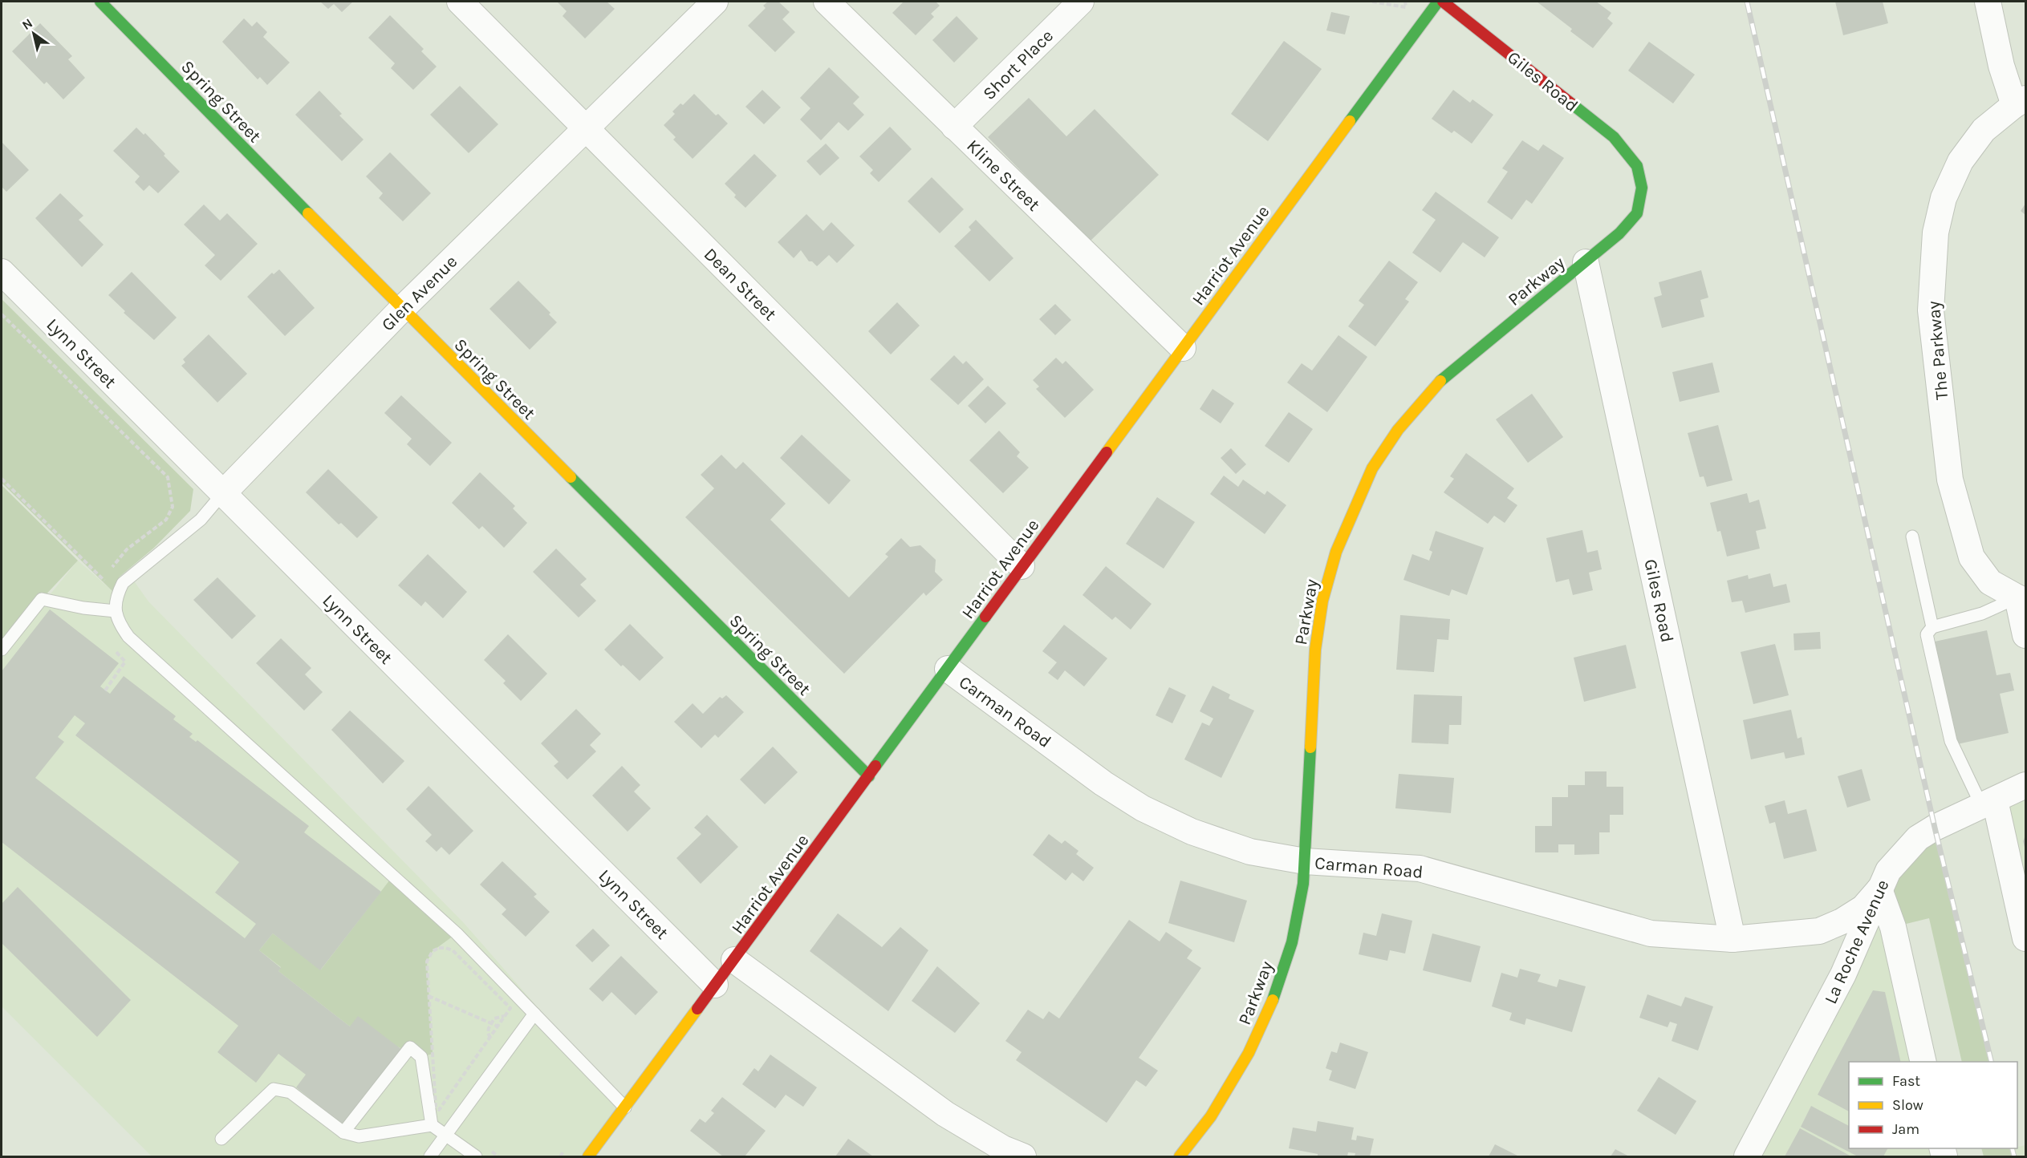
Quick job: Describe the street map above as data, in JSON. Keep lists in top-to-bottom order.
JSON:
{
  "streets": {
    "street": [
      "Short Place",
      "Giles Road",
      "Spring Street",
      "Kline Street",
      "Harriot Avenue",
      "Parkway",
      "Dean Street",
      "Glen Avenue",
      "The Parkway",
      "Lynn Street",
      "Carman Road",
      "La Roche Avenue"
    ]
  },
  "crossings": [
    ["Short Place", "Kline Street"],
    ["Giles Road", "Harriot Avenue"],
    ["Giles Road", "Parkway"],
    ["Giles Road", "Carman Road"],
    ["Spring Street", "Harriot Avenue"],
    ["Spring Street", "Glen Avenue"],
    ["Kline Street", "Harriot Avenue"],
    ["Harriot Avenue", "Dean Street"],
    ["Harriot Avenue", "Lynn Street"],
    ["Harriot Avenue", "Carman Road"],
    ["Parkway", "Carman Road"],
    ["Dean Street", "Glen Avenue"],
    ["Glen Avenue", "Lynn Street"],
    ["Carman Road", "La Roche Avenue"]
  ],
  "legend": ["Fast", "Slow", "Jam"],
  "north": "top left"
}
